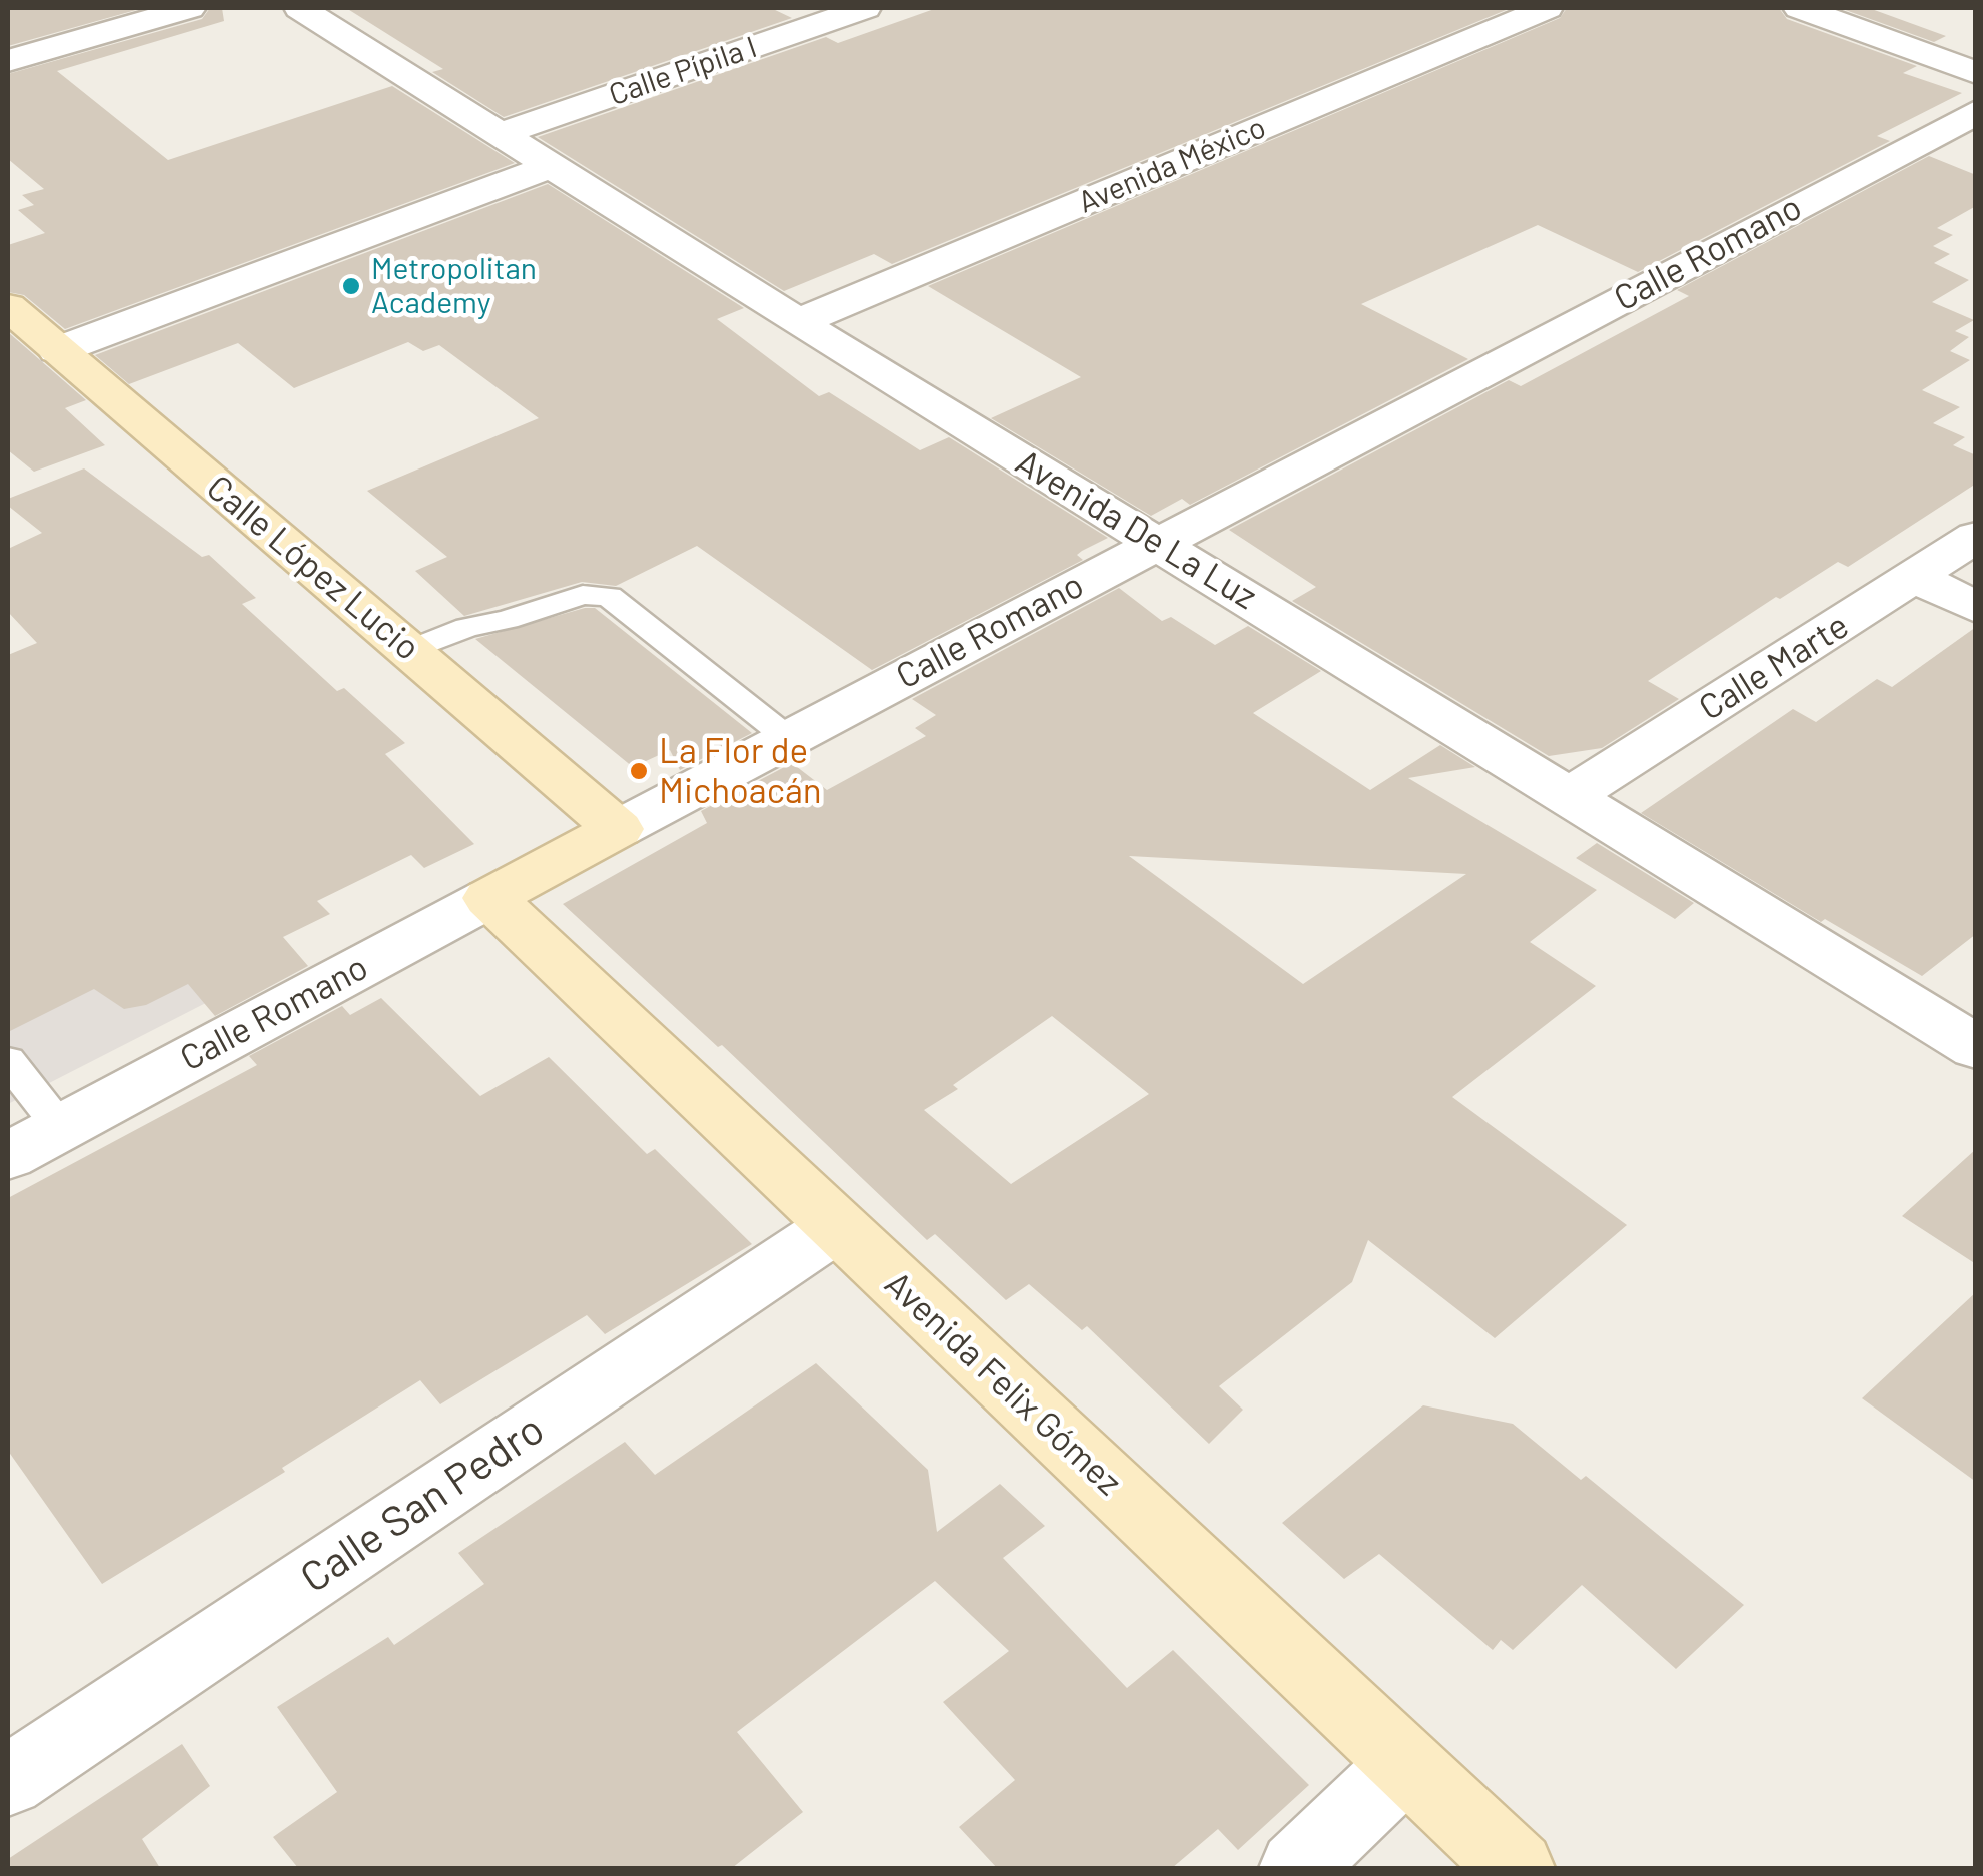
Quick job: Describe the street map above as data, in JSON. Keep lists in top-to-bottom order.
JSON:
{
  "streets": {
    "main road": ["Calle Romano", "Calle López Lucio", "Avenida Felix Gómez"],
    "street": [
      "Calle Pípila I",
      "Avenida México",
      "Avenida De La Luz",
      "Calle Marte",
      "Calle San Pedro"
    ]
  },
  "crossings": [
    ["Calle Pípila I", "Avenida De La Luz"],
    ["Avenida México", "Avenida De La Luz"],
    ["Calle Romano", "Avenida De La Luz"],
    ["Calle Romano", "Calle López Lucio"],
    ["Calle Romano", "Avenida Felix Gómez"],
    ["Avenida De La Luz", "Calle Marte"],
    ["Avenida Felix Gómez", "Calle San Pedro"]
  ],
  "places": ["Metropolitan Academy", "La Flor de Michoacán"]
}
